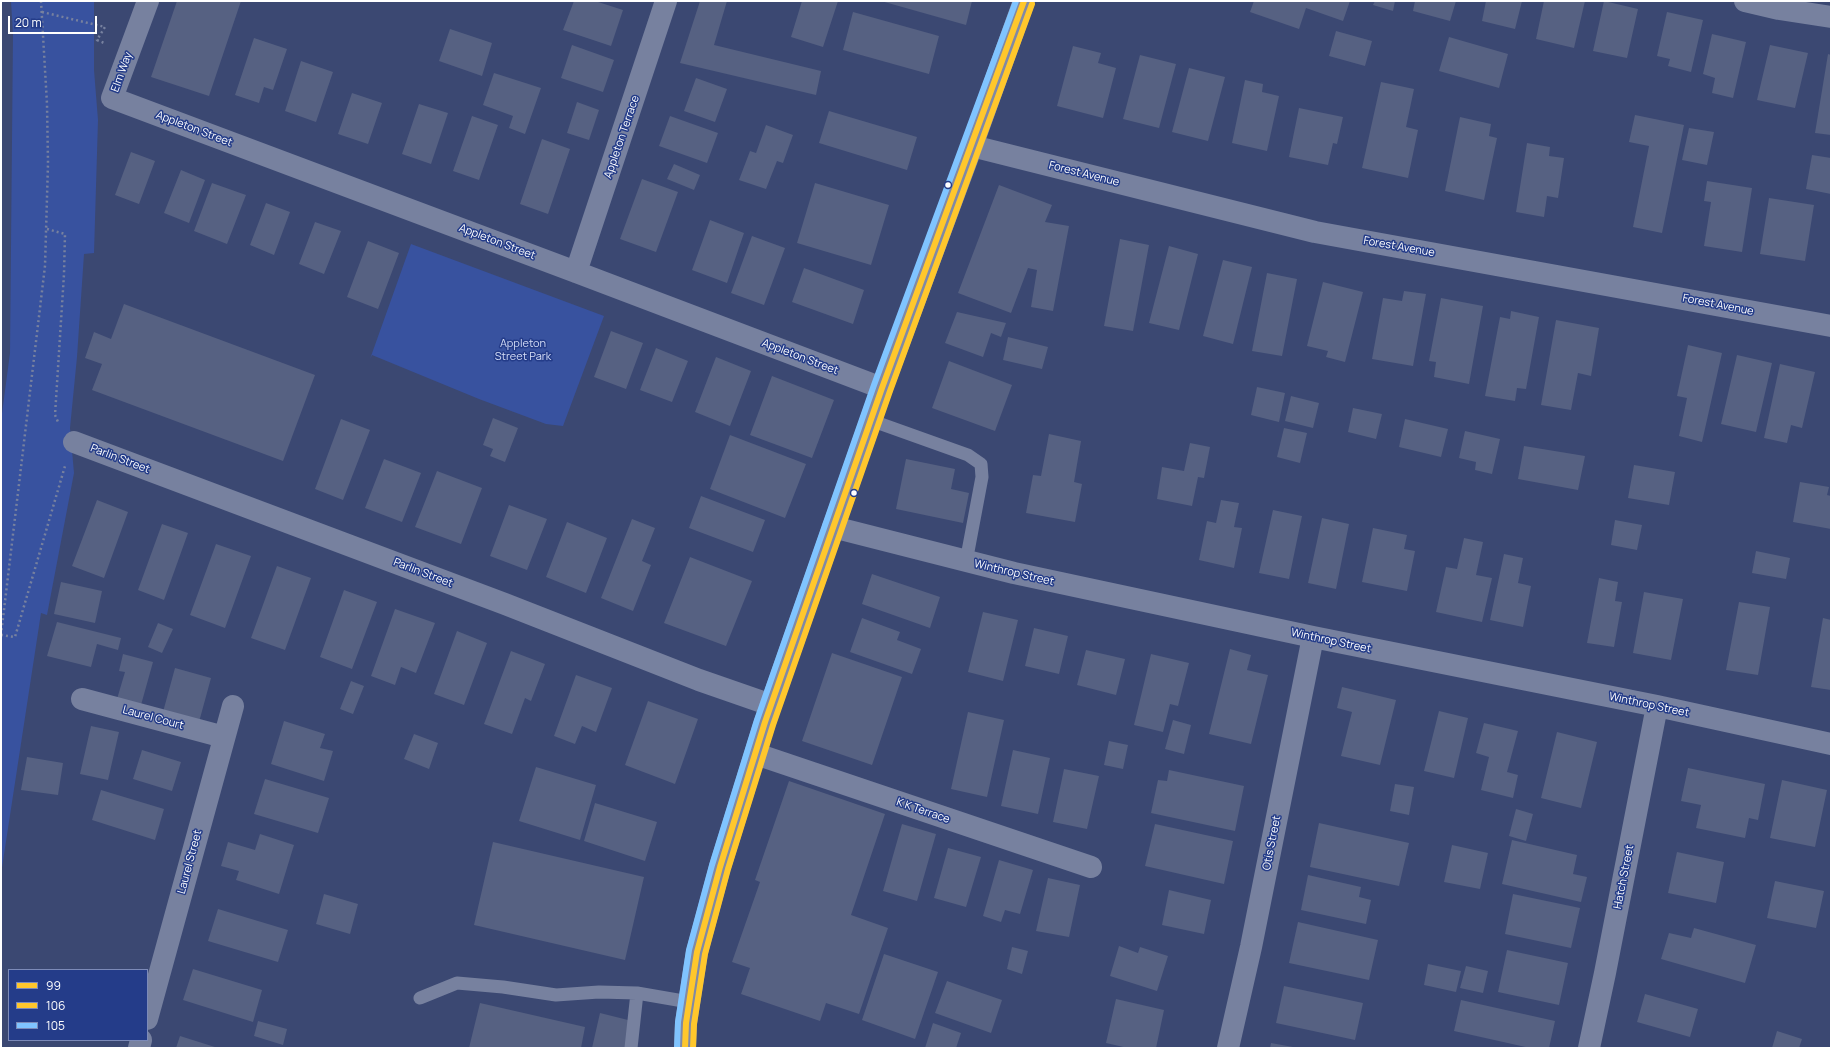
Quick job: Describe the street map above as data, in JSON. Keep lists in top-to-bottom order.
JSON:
{
  "streets": {
    "street": [
      "Elm Way",
      "Appleton Street",
      "Appleton Terrace",
      "Forest Avenue",
      "Parlin Street",
      "Winthrop Street",
      "Laurel Court",
      "K K Terrace",
      "Otis Street",
      "Laurel Street",
      "Hatch Street"
    ]
  },
  "crossings": [
    ["Elm Way", "Appleton Street"],
    ["Appleton Street", "Appleton Terrace"],
    ["Winthrop Street", "Otis Street"],
    ["Winthrop Street", "Hatch Street"],
    ["Laurel Court", "Laurel Street"]
  ],
  "parks": ["Appleton Street Park"],
  "lines": ["transit line 99", "transit line 105", "transit line 106"],
  "legend": ["99", "106", "105"],
  "scale_bar": "20 m"
}
